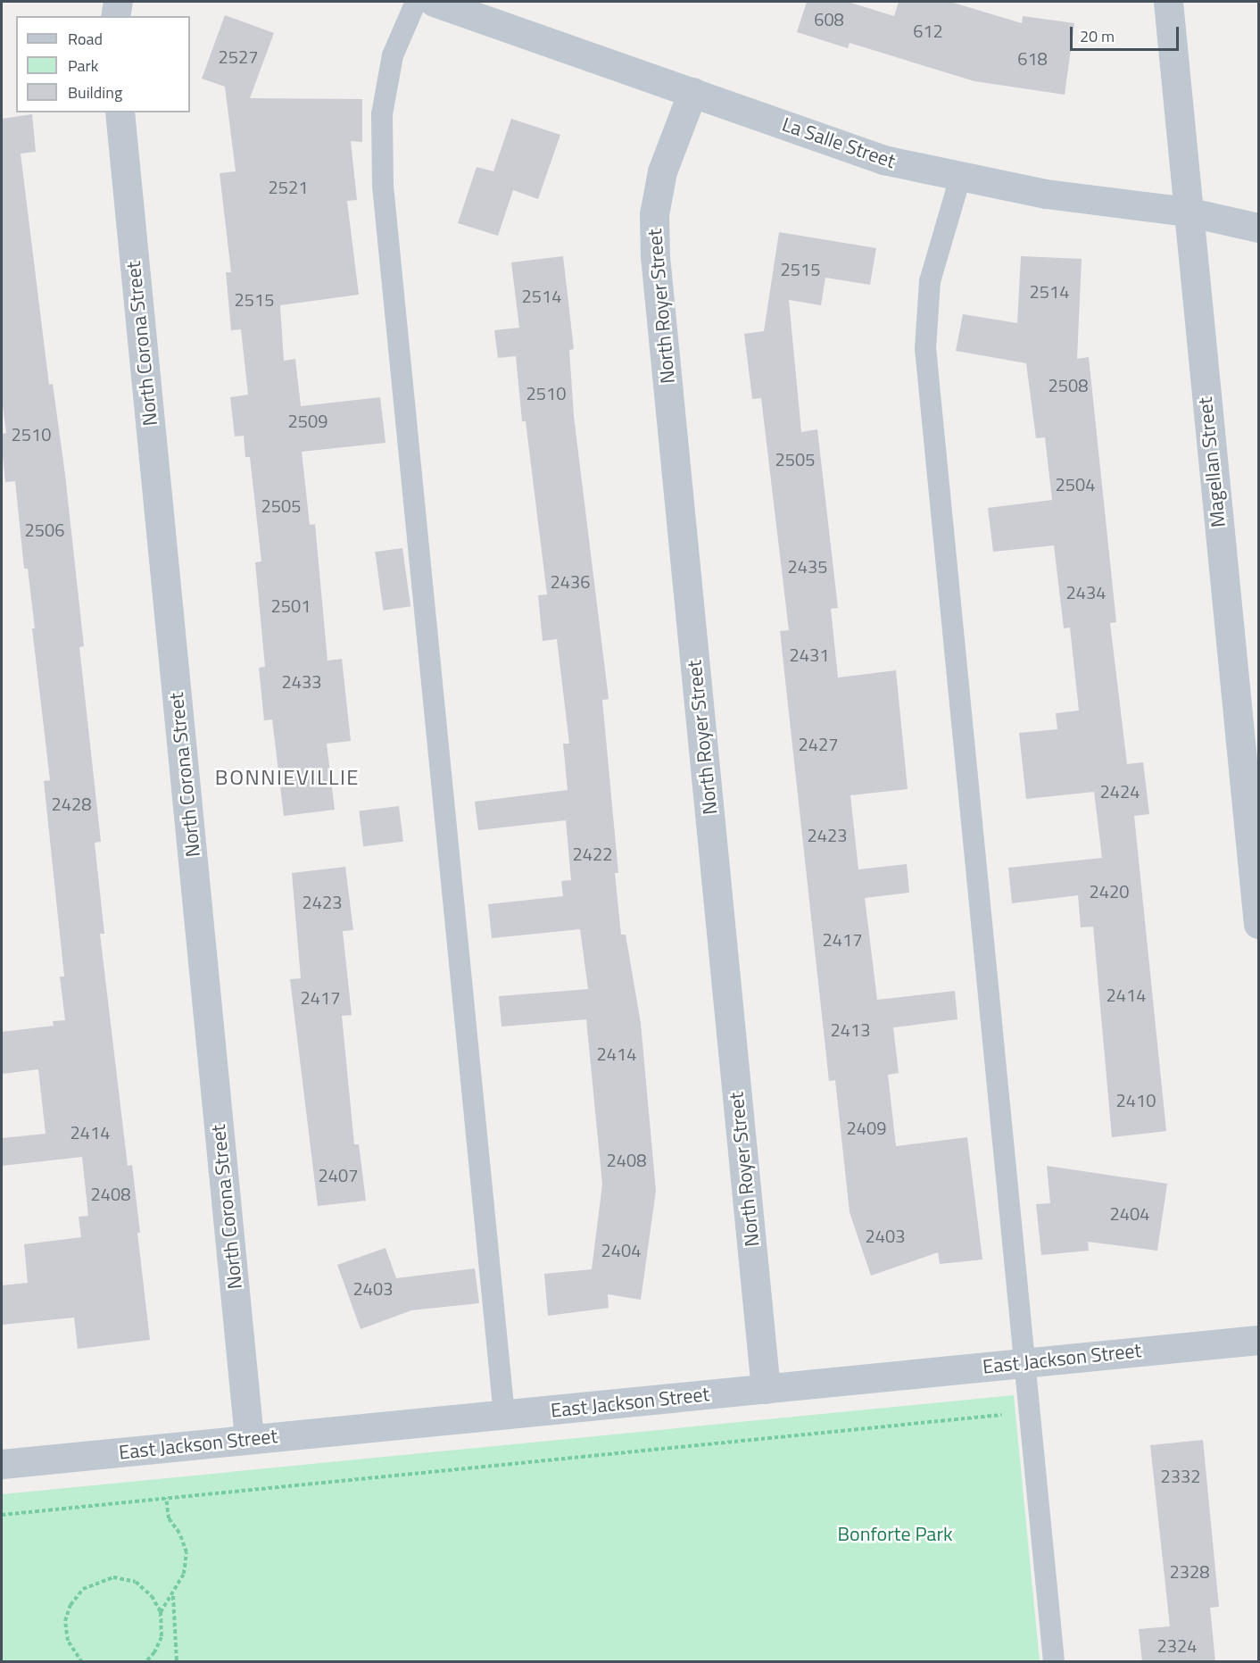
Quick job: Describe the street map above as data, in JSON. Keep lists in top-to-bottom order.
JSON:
{
  "streets": {
    "street": [
      "La Salle Street",
      "North Royer Street",
      "North Corona Street",
      "Magellan Street",
      "East Jackson Street"
    ]
  },
  "crossings": [
    ["La Salle Street", "North Royer Street"],
    ["La Salle Street", "Magellan Street"],
    ["North Royer Street", "East Jackson Street"],
    ["North Corona Street", "East Jackson Street"]
  ],
  "districts": ["BONNIEVILLIE"],
  "parks": ["Bonforte Park"],
  "house_numbers": [
    "608",
    "612",
    "2527",
    "618",
    "2521",
    "2515",
    "2514",
    "2514",
    "2515",
    "2508",
    "2510",
    "2509",
    "2510",
    "2505",
    "2504",
    "2505",
    "2506",
    "2435",
    "2436",
    "2434",
    "2501",
    "2431",
    "2433",
    "2427",
    "2424",
    "2428",
    "2423",
    "2422",
    "2420",
    "2423",
    "2417",
    "2414",
    "2417",
    "2413",
    "2414",
    "2410",
    "2409",
    "2414",
    "2408",
    "2407",
    "2408",
    "2404",
    "2403",
    "2404",
    "2403",
    "2332",
    "2328",
    "2324"
  ],
  "legend": ["Road", "Park", "Building"],
  "scale_bar": "20 m"
}
